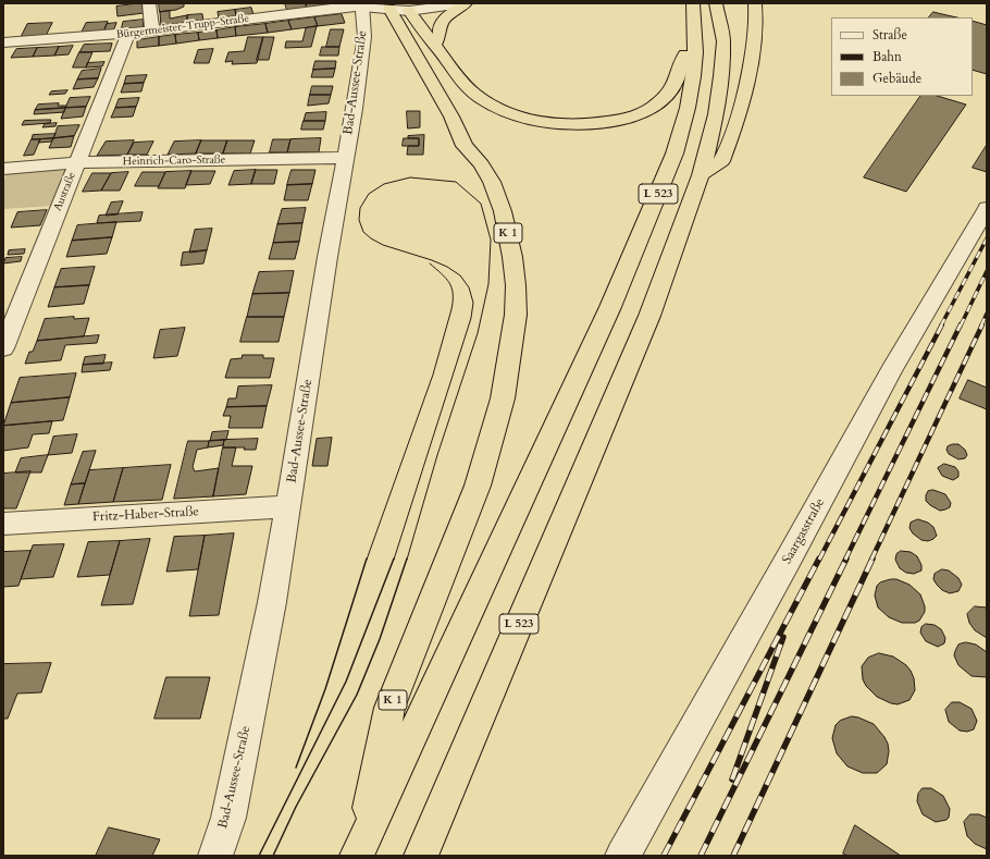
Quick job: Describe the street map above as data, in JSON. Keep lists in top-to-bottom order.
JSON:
{
  "streets": {
    "highway": ["L 523", "K 1"],
    "street": [
      "Bürgermeister-Trupp-Straße",
      "Bad-Aussee-Straße",
      "Heinrich-Caro-Straße",
      "Austraße",
      "Fritz-Haber-Straße",
      "Saargasstraße"
    ]
  },
  "crossings": [
    ["Bürgermeister-Trupp-Straße", "Bad-Aussee-Straße"],
    ["Bürgermeister-Trupp-Straße", "Austraße"],
    ["Bürgermeister-Trupp-Straße", "K 1"],
    ["Bad-Aussee-Straße", "Heinrich-Caro-Straße"],
    ["Bad-Aussee-Straße", "Fritz-Haber-Straße"],
    ["Heinrich-Caro-Straße", "Austraße"],
    ["L 523", "K 1"]
  ],
  "legend": ["Straße", "Bahn", "Gebäude"]
}
